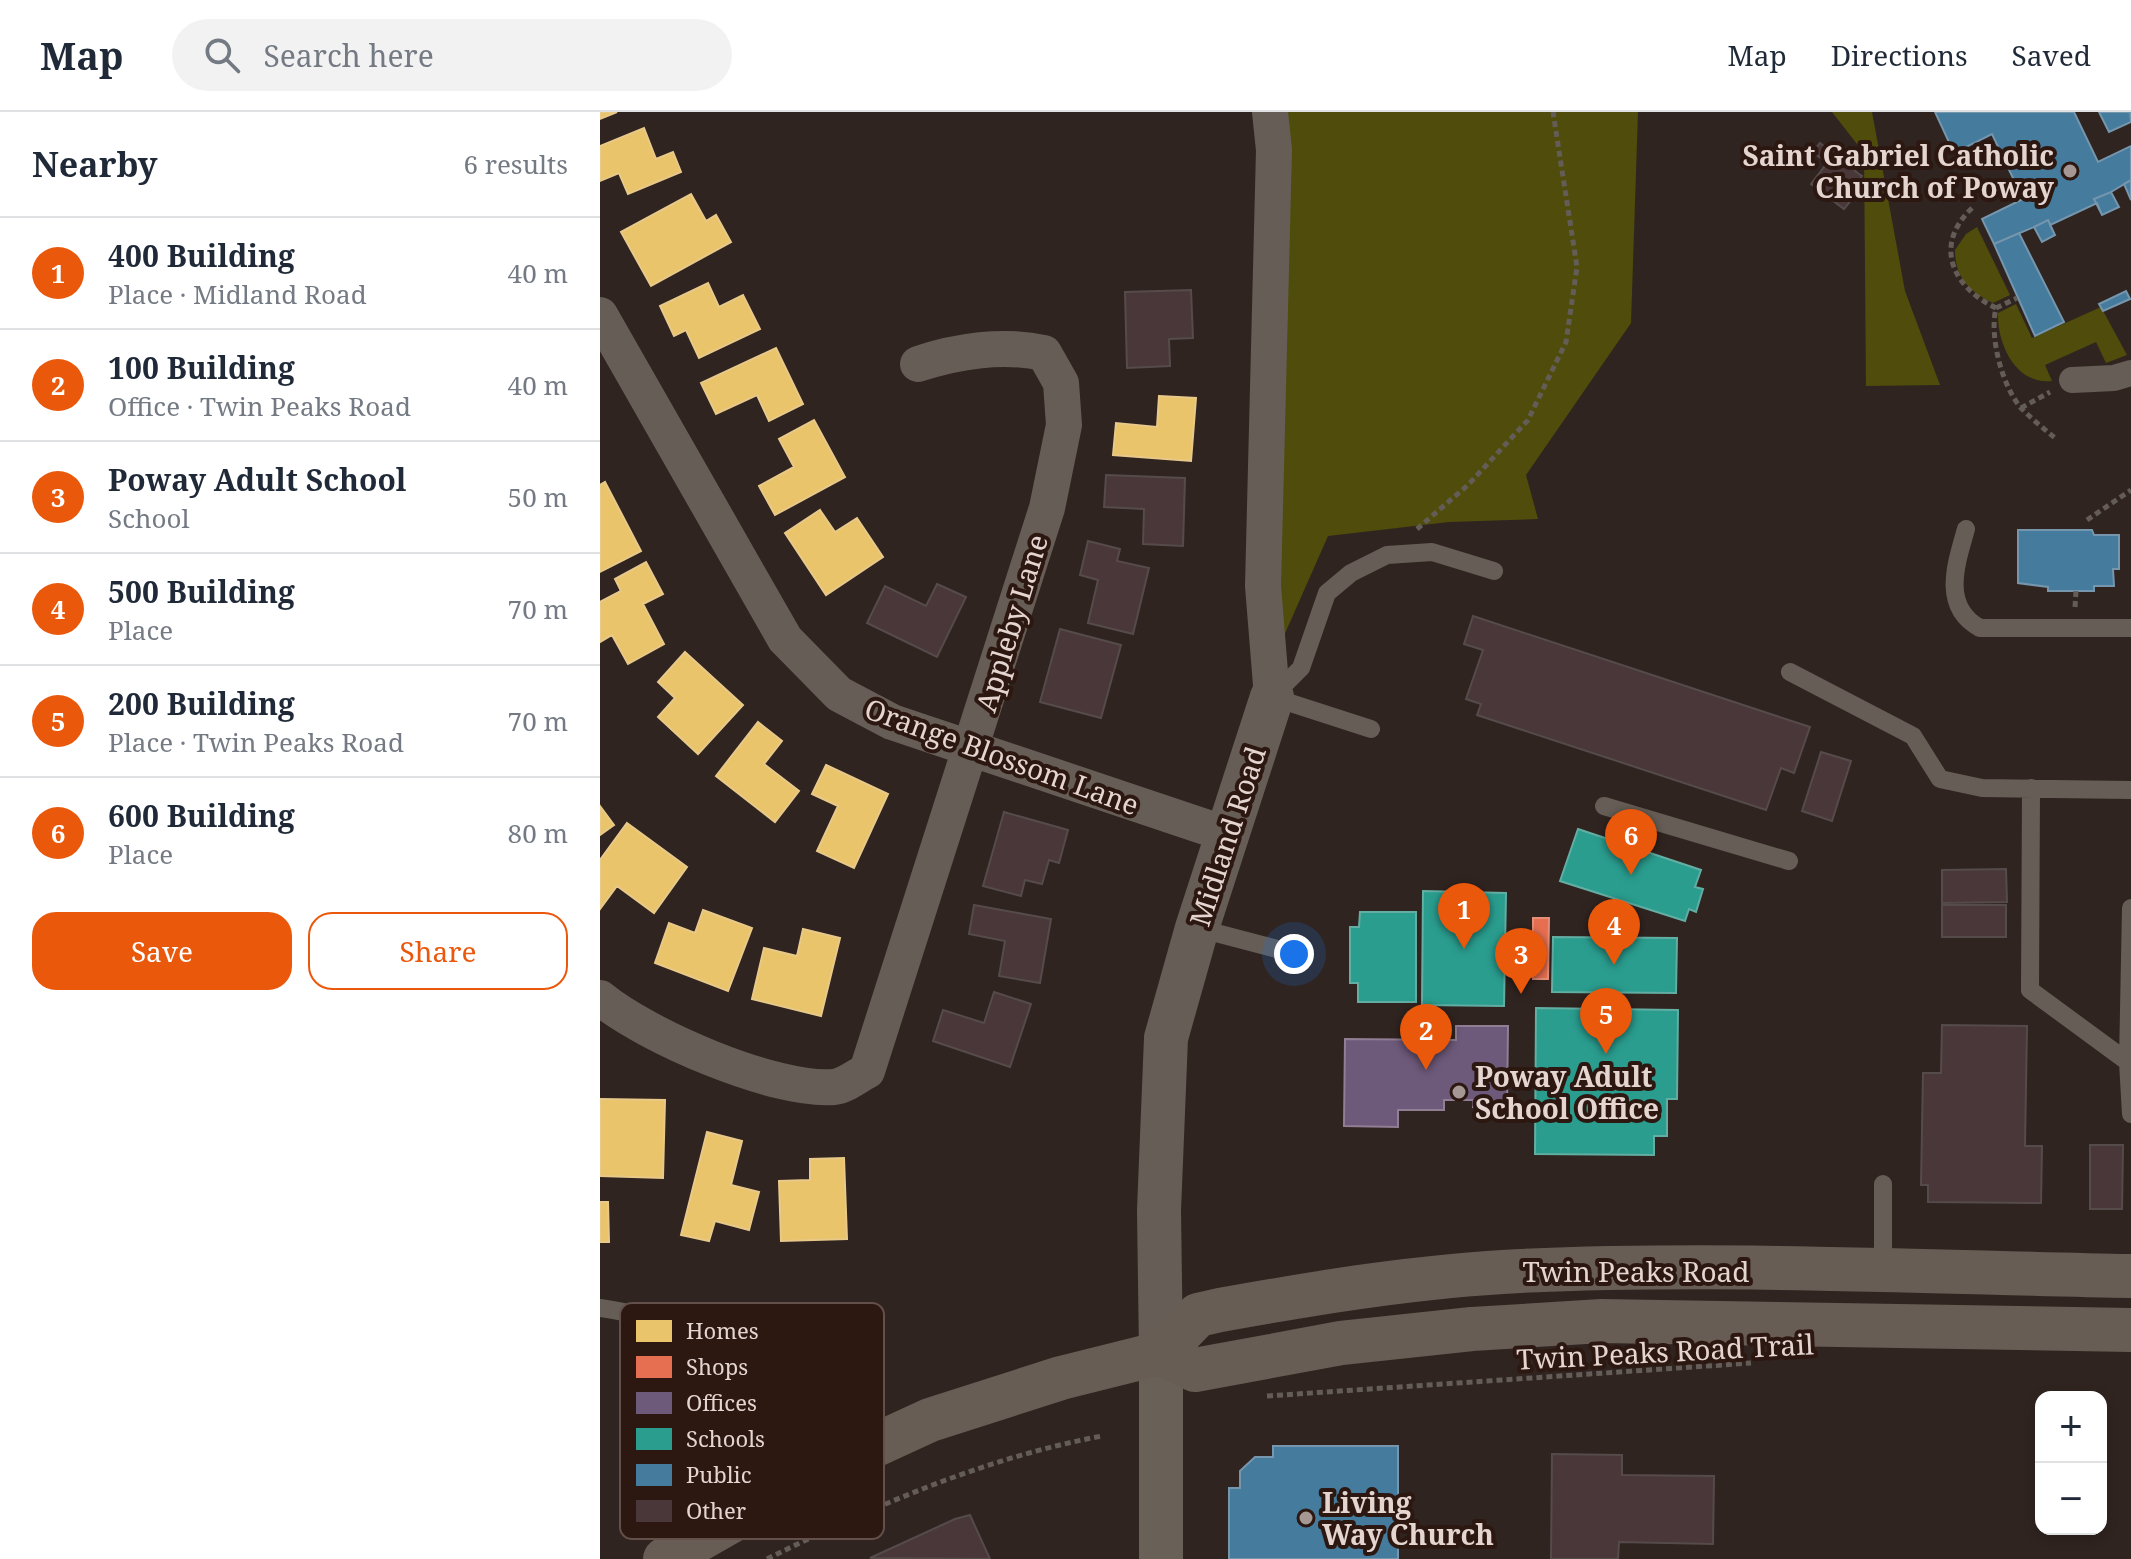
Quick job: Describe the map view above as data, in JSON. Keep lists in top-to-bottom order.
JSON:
{
  "streets": {
    "main road": ["Midland Road", "Twin Peaks Road"],
    "street": ["Appleby Lane", "Orange Blossom Lane"],
    "path": ["Twin Peaks Road Trail"]
  },
  "crossings": [
    ["Appleby Lane", "Orange Blossom Lane"],
    ["Orange Blossom Lane", "Midland Road"],
    ["Midland Road", "Twin Peaks Road"]
  ],
  "places": ["Saint Gabriel Catholic Church of Poway", "Poway Adult School Office", "Living Way Church"],
  "legend": [
    "Homes",
    "Shops",
    "Offices",
    "Schools",
    "Public",
    "Other"
  ],
  "page": {
    "header": "Map",
    "search": "Search here",
    "nav": ["Map", "Directions", "Saved"],
    "heading": ["Nearby", "6 results"],
    "list": [
      {
        "mark": "1",
        "name": "400 Building",
        "note": "Place · Midland Road",
        "value": "40 m"
      },
      {
        "mark": "2",
        "name": "100 Building",
        "note": "Office · Twin Peaks Road",
        "value": "40 m"
      },
      {
        "mark": "3",
        "name": "Poway Adult School",
        "note": "School",
        "value": "50 m"
      },
      {
        "mark": "4",
        "name": "500 Building",
        "note": "Place",
        "value": "70 m"
      },
      {
        "mark": "5",
        "name": "200 Building",
        "note": "Place · Twin Peaks Road",
        "value": "70 m"
      },
      {
        "mark": "6",
        "name": "600 Building",
        "note": "Place",
        "value": "80 m"
      }
    ],
    "pins": [
      "6",
      "1",
      "4",
      "3",
      "5",
      "2"
    ],
    "buttons": ["Save", "Share"],
    "map_buttons": ["+", "−"]
  }
}
